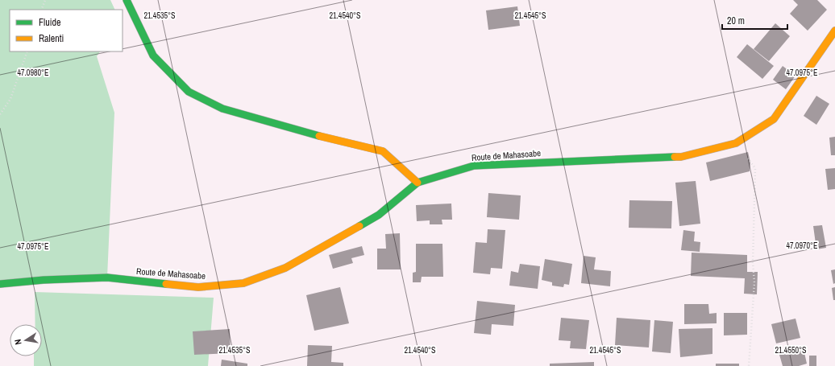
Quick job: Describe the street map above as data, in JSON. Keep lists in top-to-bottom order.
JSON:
{
  "streets": {
    "street": ["Route de Mahasoabe"]
  },
  "legend": ["Fluide", "Ralenti"],
  "scale_bar": "20 m",
  "north": "left",
  "coordinates": [
    "21.4535°S",
    "21.4540°S",
    "21.4545°S",
    "47.0975°E",
    "47.0980°E",
    "47.0970°E",
    "21.4550°S"
  ]
}
